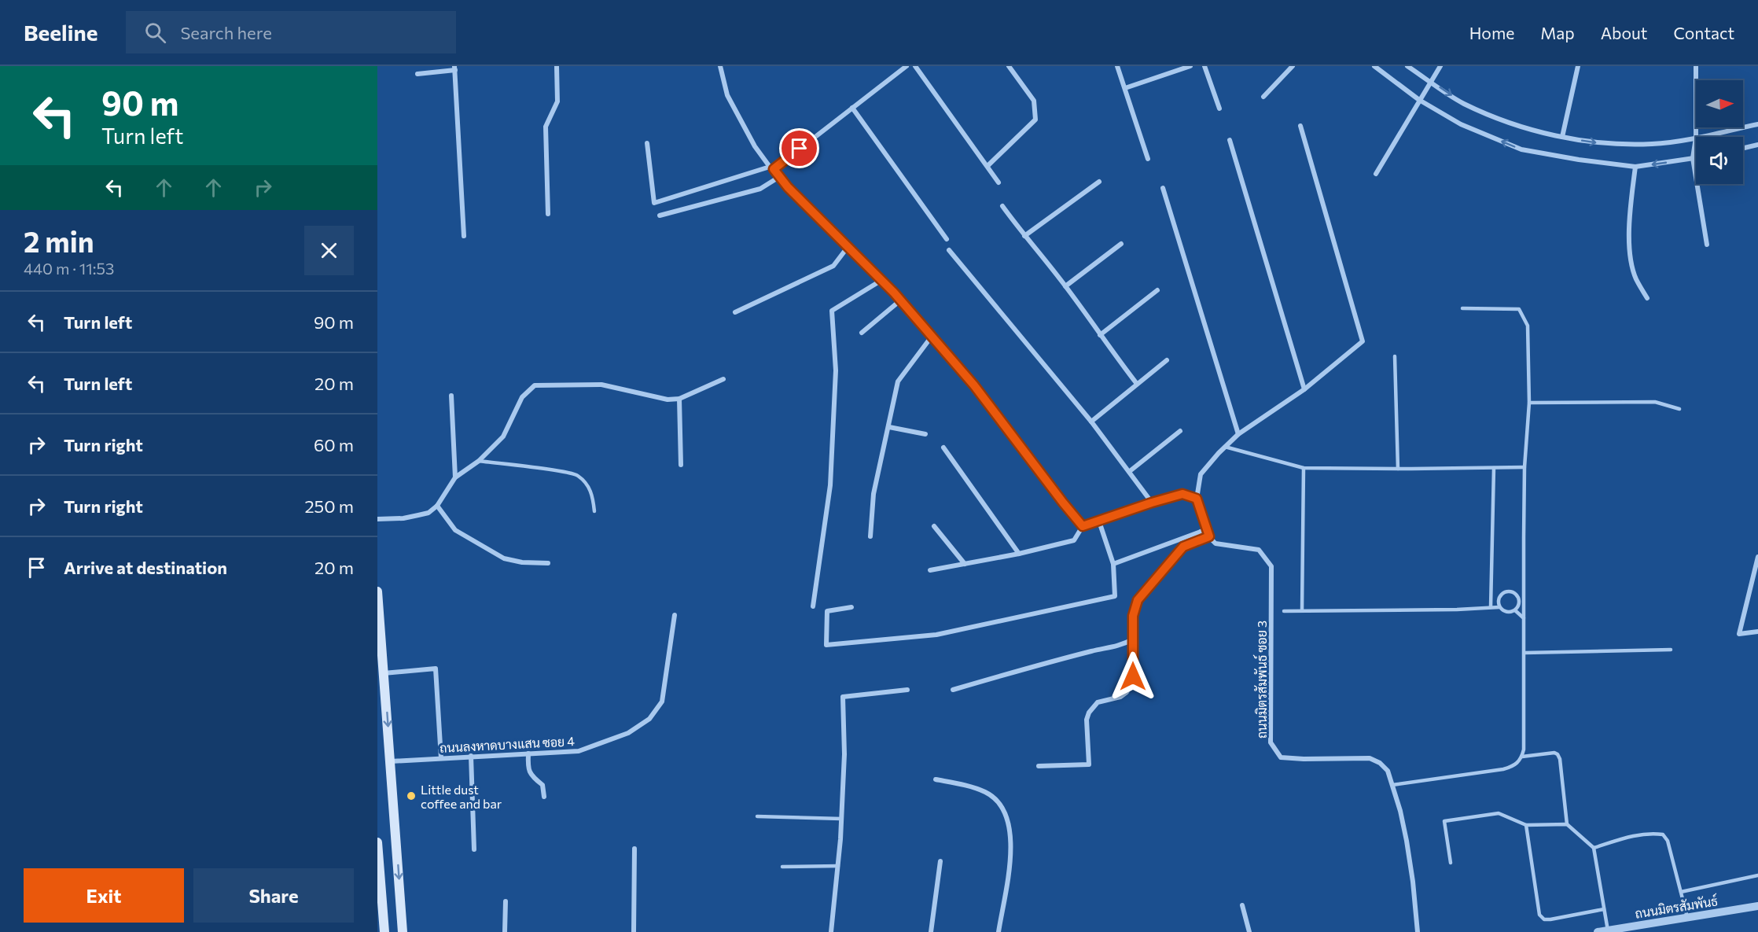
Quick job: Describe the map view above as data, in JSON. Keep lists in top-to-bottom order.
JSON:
{
  "streets": {
    "street": ["ถนนมิตรสัมพันธ์ ซอย 3", "ถนนลงหาดบางแสน ซอย 4", "ถนนมิตรสัมพันธ์"]
  },
  "places": ["Little dust coffee and bar"],
  "north": "right",
  "page": {
    "header": "Beeline",
    "search": "Search here",
    "nav": [
      "Home",
      "Map",
      "About",
      "Contact"
    ],
    "turn": ["90 m", "Turn left"],
    "heading": ["2 min", "440 m · 11:53"],
    "list": [
      {
        "name": "Turn left",
        "value": "90 m"
      },
      {
        "name": "Turn left",
        "value": "20 m"
      },
      {
        "name": "Turn right",
        "value": "60 m"
      },
      {
        "name": "Turn right",
        "value": "250 m"
      },
      {
        "name": "Arrive at destination",
        "value": "20 m"
      }
    ],
    "buttons": ["Exit", "Share"]
  }
}
